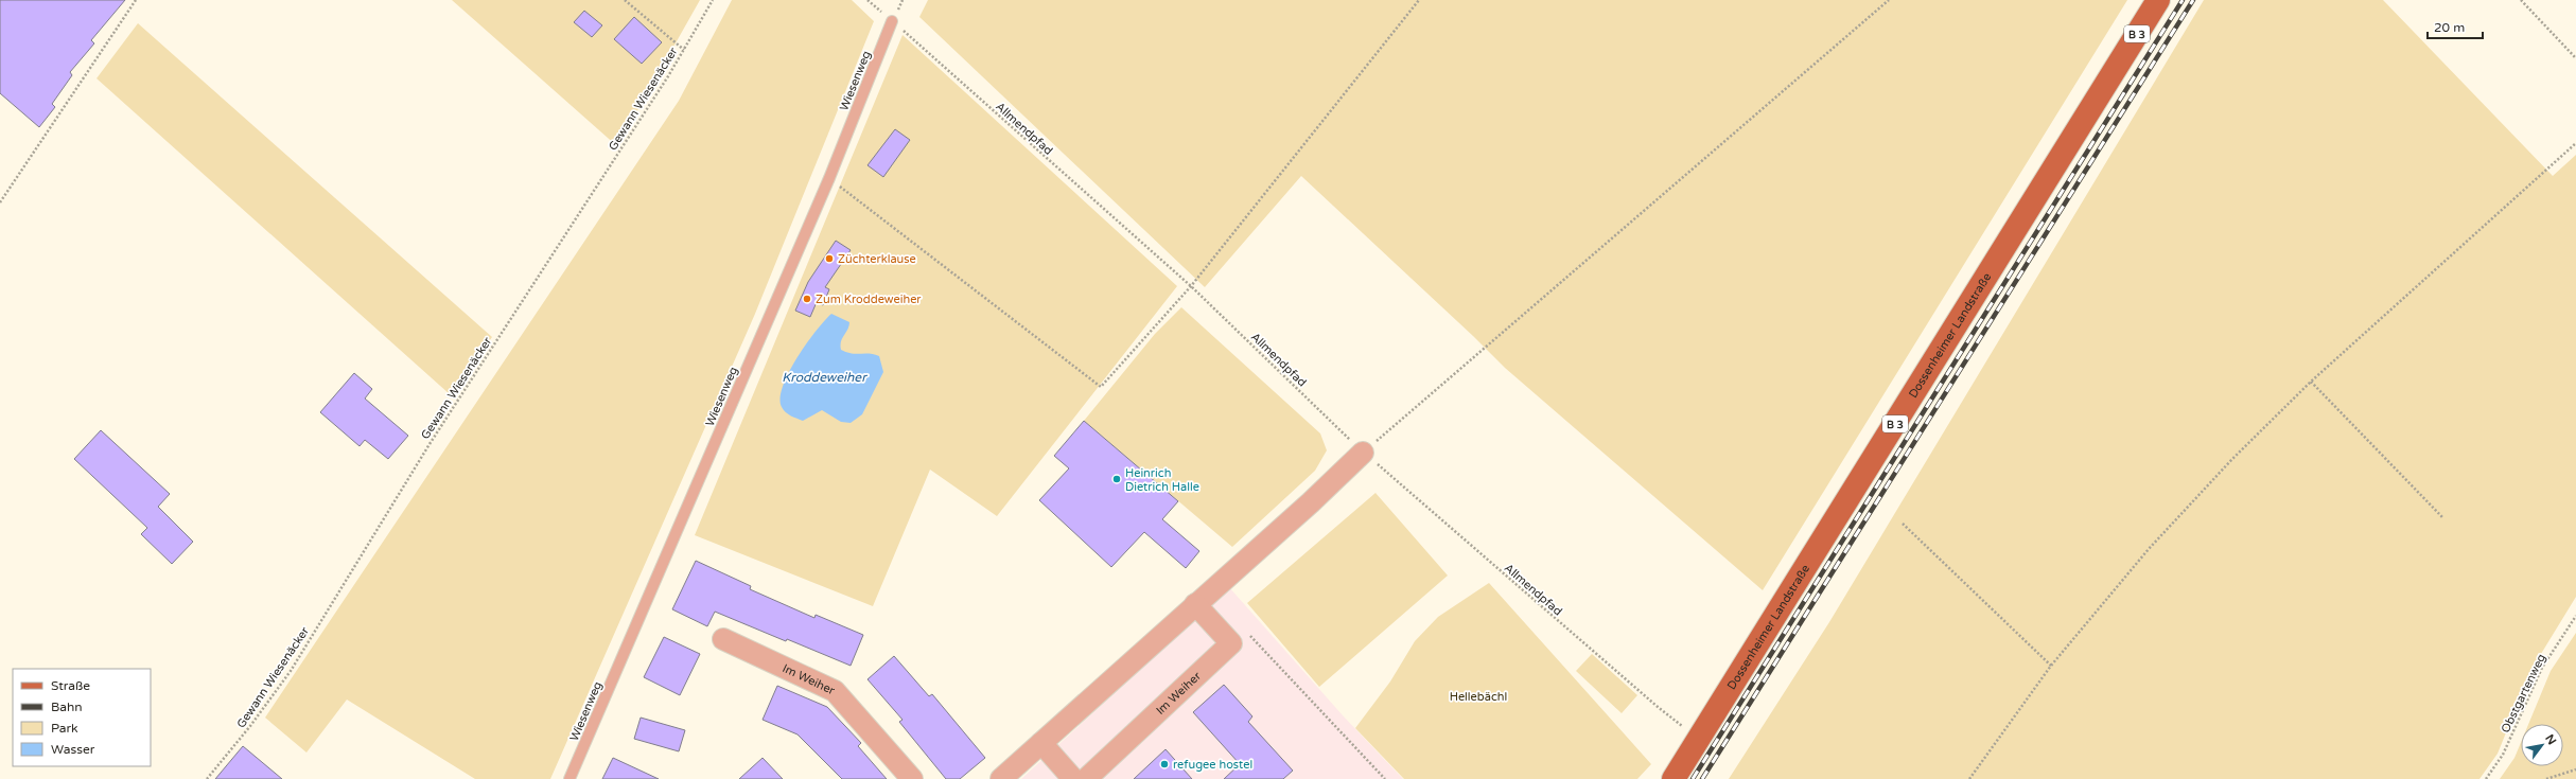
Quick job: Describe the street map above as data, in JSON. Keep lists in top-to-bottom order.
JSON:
{
  "streets": {
    "main road": ["B 3", "Dossenheimer Landstraße"],
    "street": ["Im Weiher"],
    "lane": ["Wiesenweg"],
    "path": ["Gewann Wiesenäcker", "Allmendpfad", "Obstgartenweg"]
  },
  "crossings": [
    ["Wiesenweg", "Allmendpfad"]
  ],
  "water": ["Kroddeweiher"],
  "parks": ["Hellebächl"],
  "places": [
    "Züchterklause",
    "Zum Kroddeweiher",
    "Heinrich Dietrich Halle",
    "refugee hostel"
  ],
  "legend": [
    "Straße",
    "Bahn",
    "Park",
    "Wasser"
  ],
  "scale_bar": "20 m",
  "north": "top right"
}
